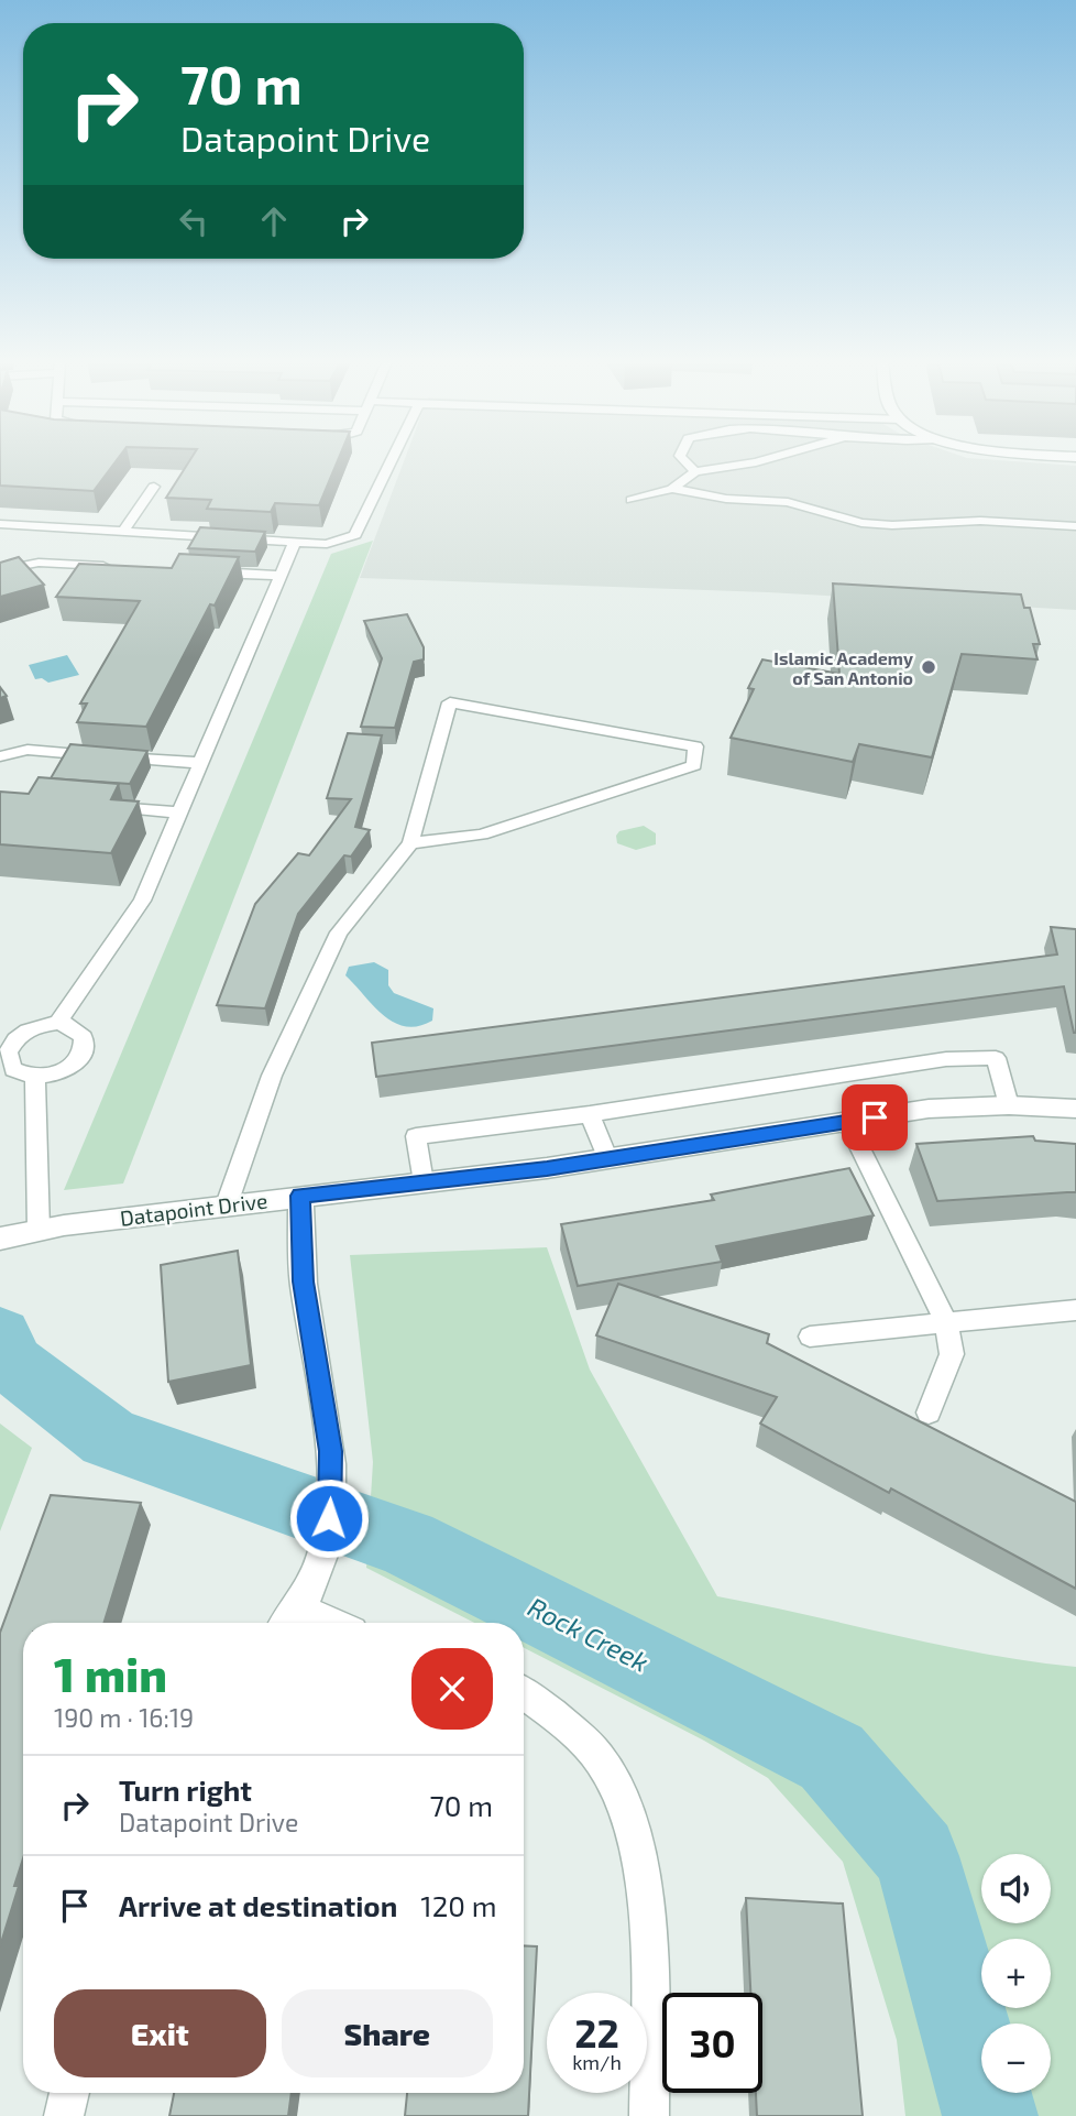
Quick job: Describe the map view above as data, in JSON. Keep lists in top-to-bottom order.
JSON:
{
  "streets": {
    "street": ["Datapoint Drive"]
  },
  "water": ["Rock Creek"],
  "places": ["Islamic Academy of San Antonio"],
  "page": {
    "turn": ["70 m", "Datapoint Drive"],
    "heading": ["1 min", "190 m · 16:19"],
    "list": [
      {
        "name": "Turn right",
        "note": "Datapoint Drive",
        "value": "70 m"
      },
      {
        "name": "Arrive at destination",
        "value": "120 m"
      }
    ],
    "map_buttons": ["+", "−"],
    "buttons": ["Exit", "Share"],
    "speed": "22 km/h",
    "limit": "30"
  }
}
